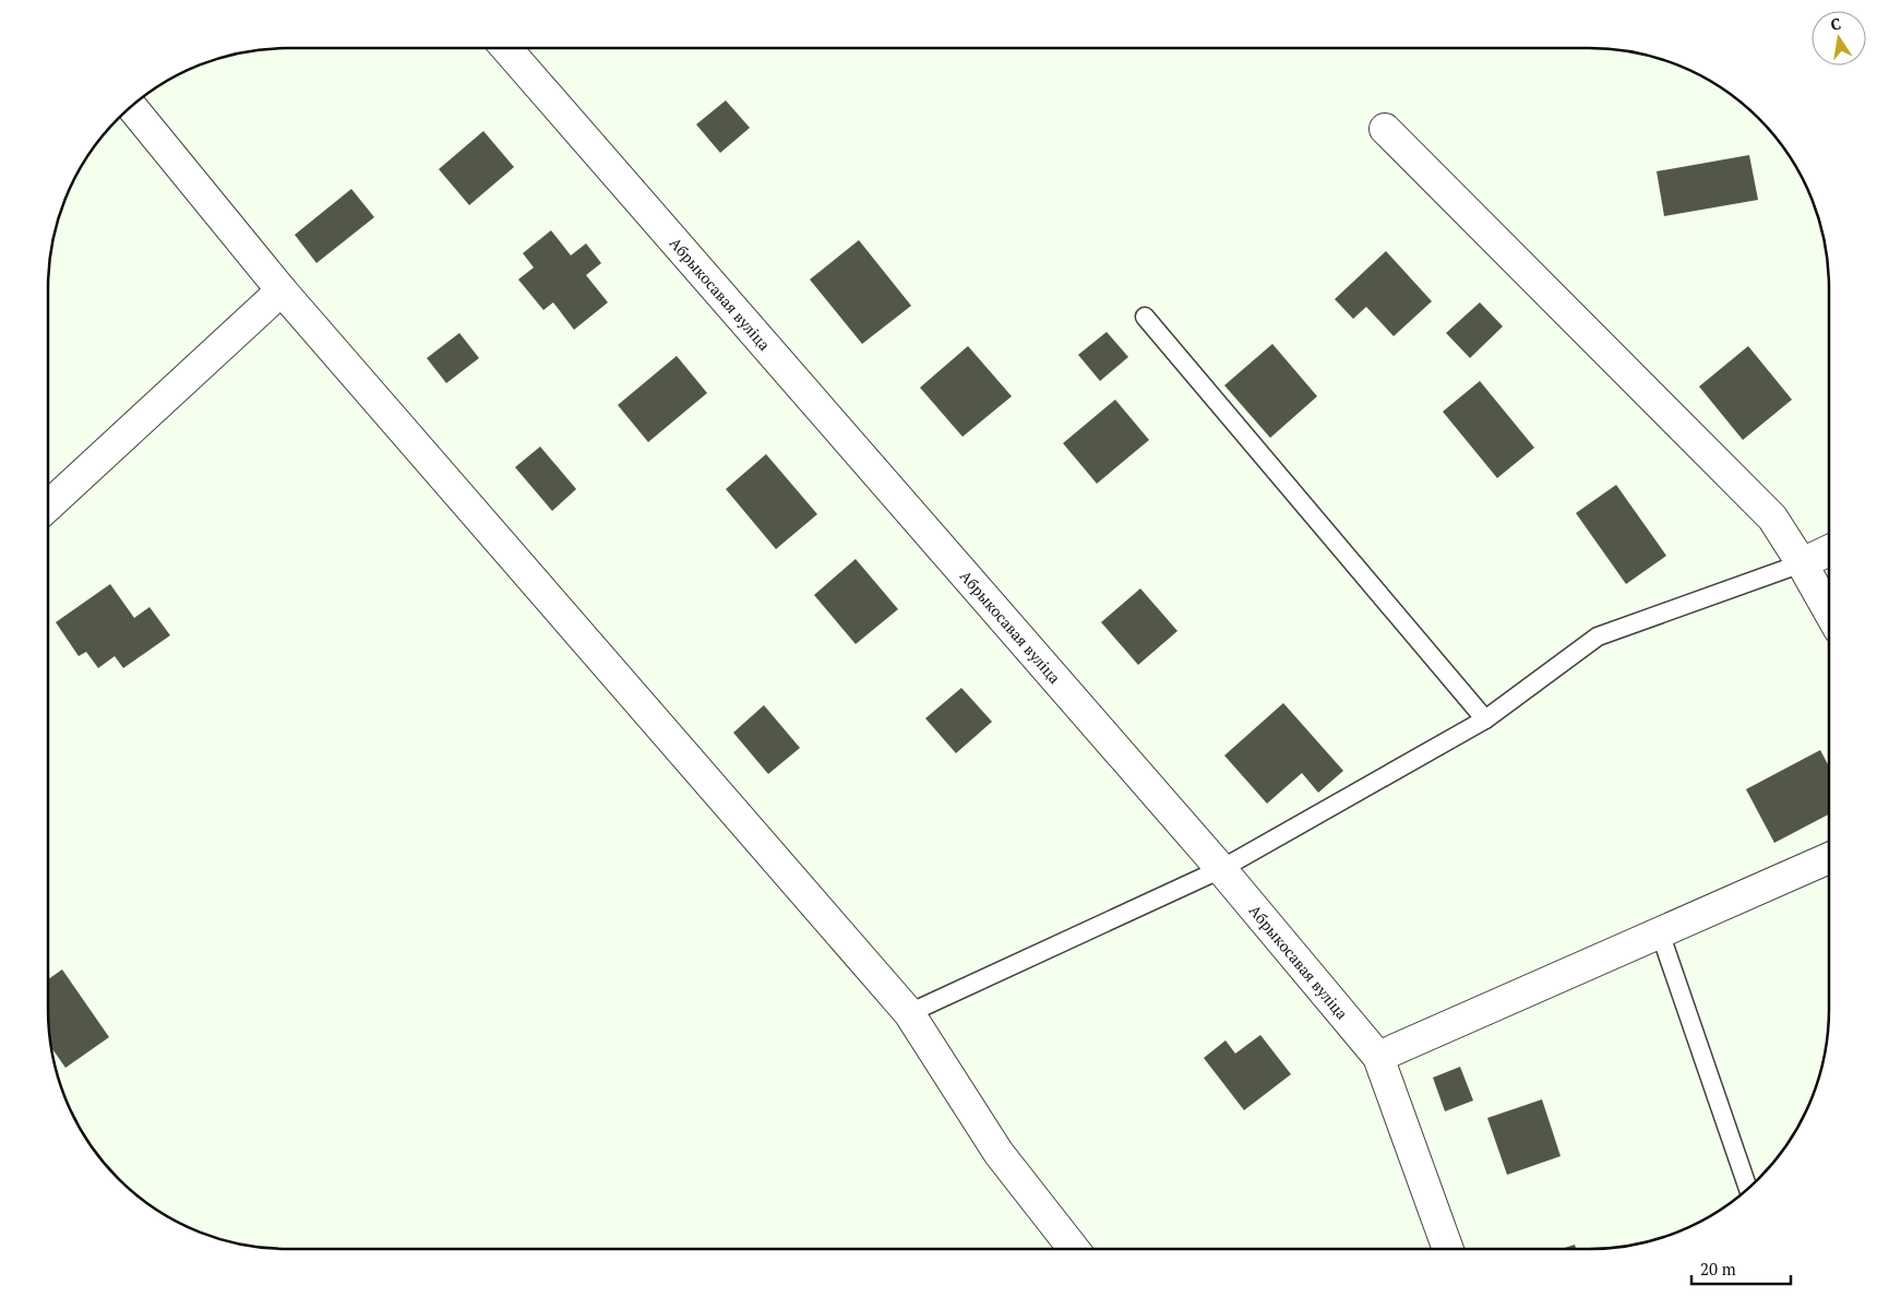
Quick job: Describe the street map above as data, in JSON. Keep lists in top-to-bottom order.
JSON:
{
  "streets": {
    "street": ["Абрыкосавая вуліца"]
  },
  "scale_bar": "20 m",
  "north": "top"
}
